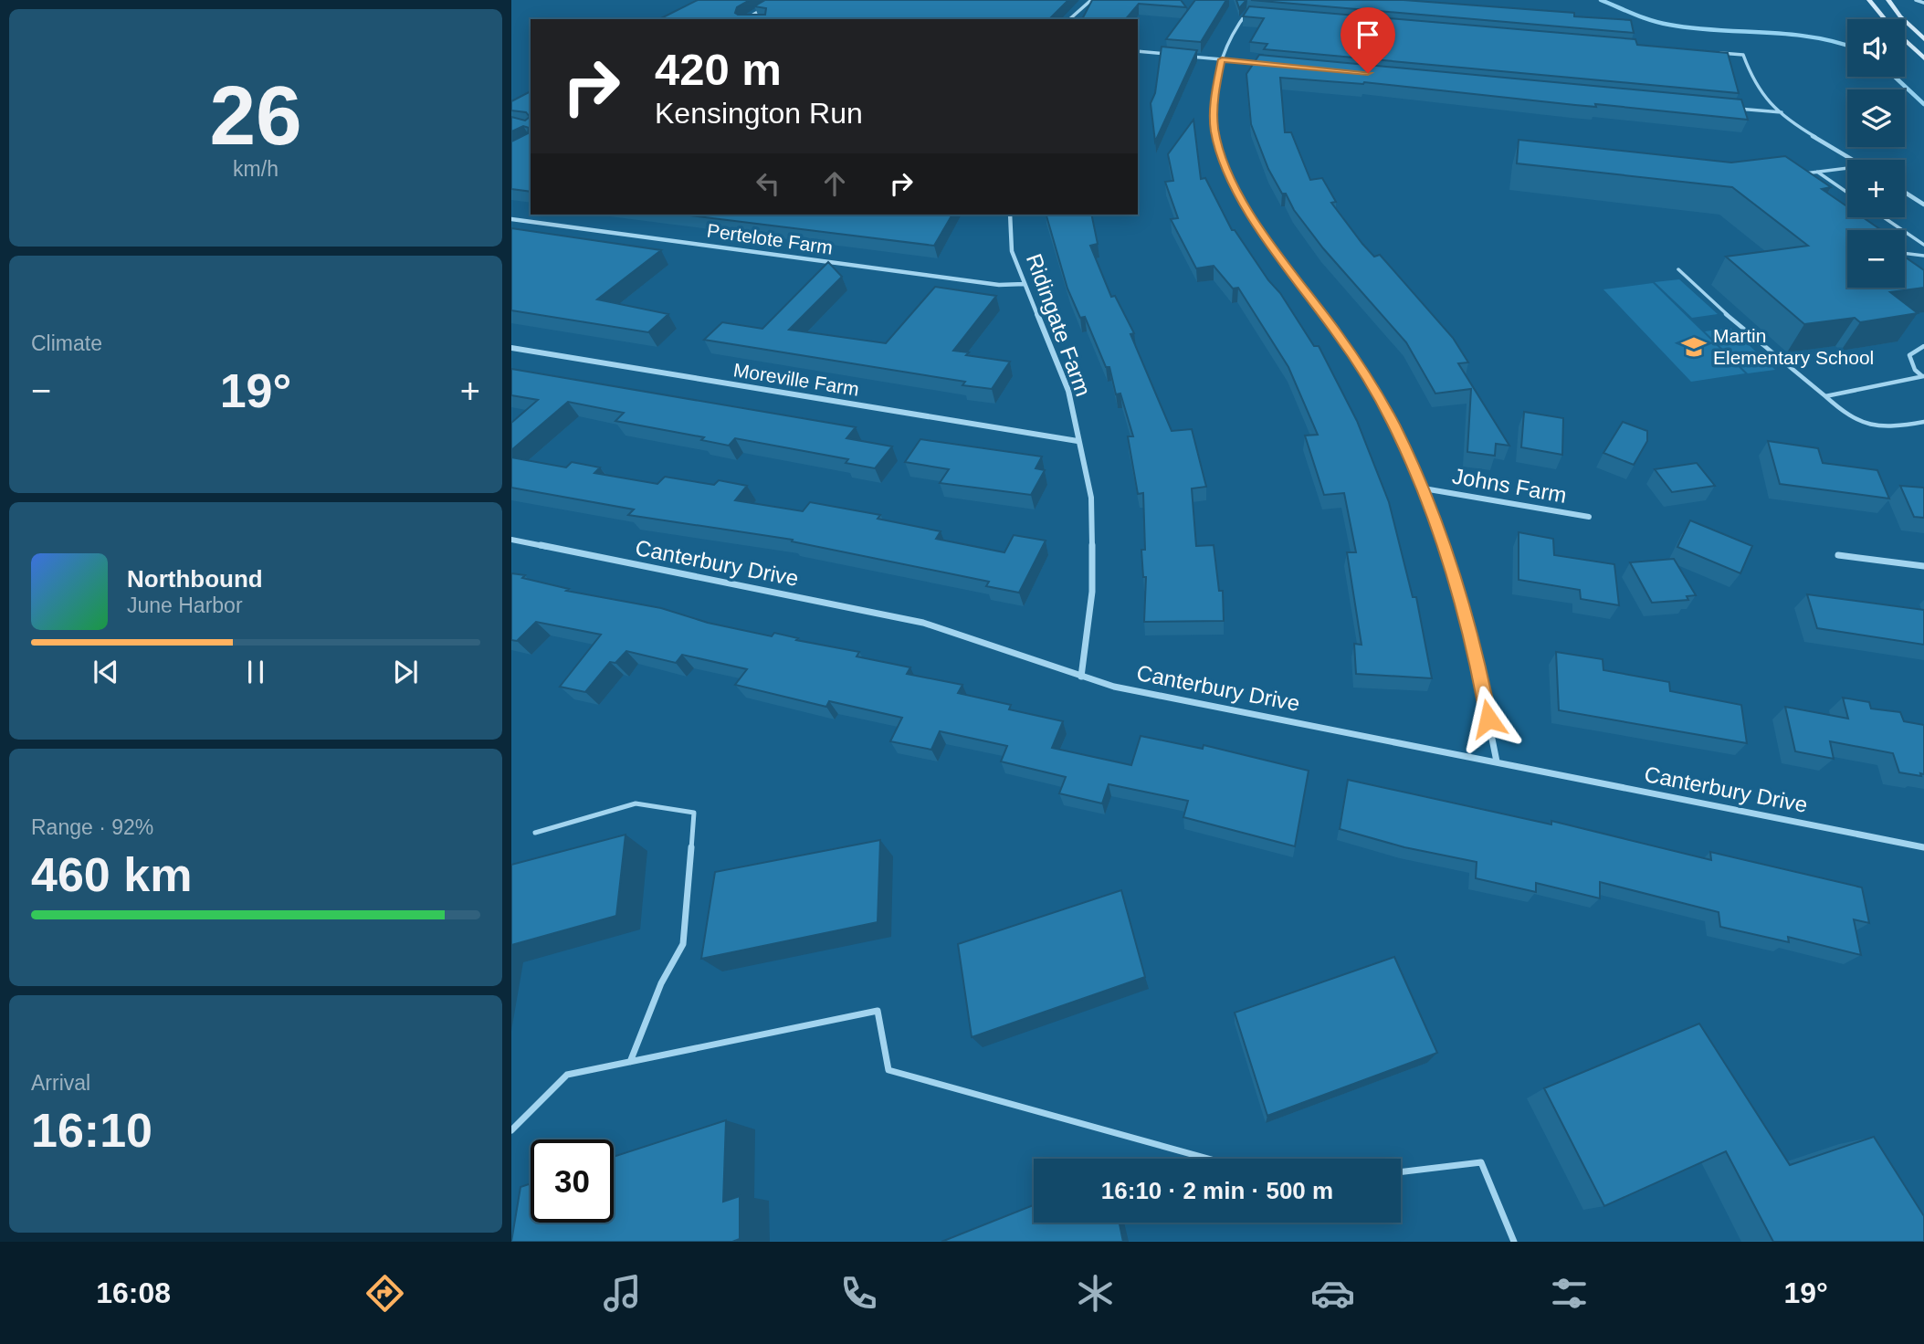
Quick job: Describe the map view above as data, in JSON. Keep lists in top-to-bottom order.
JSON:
{
  "streets": {
    "street": [
      "Pertelote Farm",
      "Ridingate Farm",
      "Moreville Farm",
      "Johns Farm",
      "Canterbury Drive"
    ]
  },
  "crossings": [
    ["Pertelote Farm", "Ridingate Farm"],
    ["Ridingate Farm", "Moreville Farm"],
    ["Ridingate Farm", "Canterbury Drive"]
  ],
  "places": {
    "school or university": ["Martin Elementary School"]
  },
  "page": {
    "tile": [
      ["26", "km/h"],
      "Climate",
      ["Range · 92%", "460 km"],
      ["Arrival", "16:10"]
    ],
    "map_buttons": ["+", "−"],
    "turn": ["420 m", "Kensington Run"],
    "heat": ["−", "19°", "+"],
    "song": ["Northbound", "June Harbor"],
    "limit": "30",
    "trip": "16:10 · 2 min · 500 m",
    "tabs": ["16:08", "19°"]
  }
}
